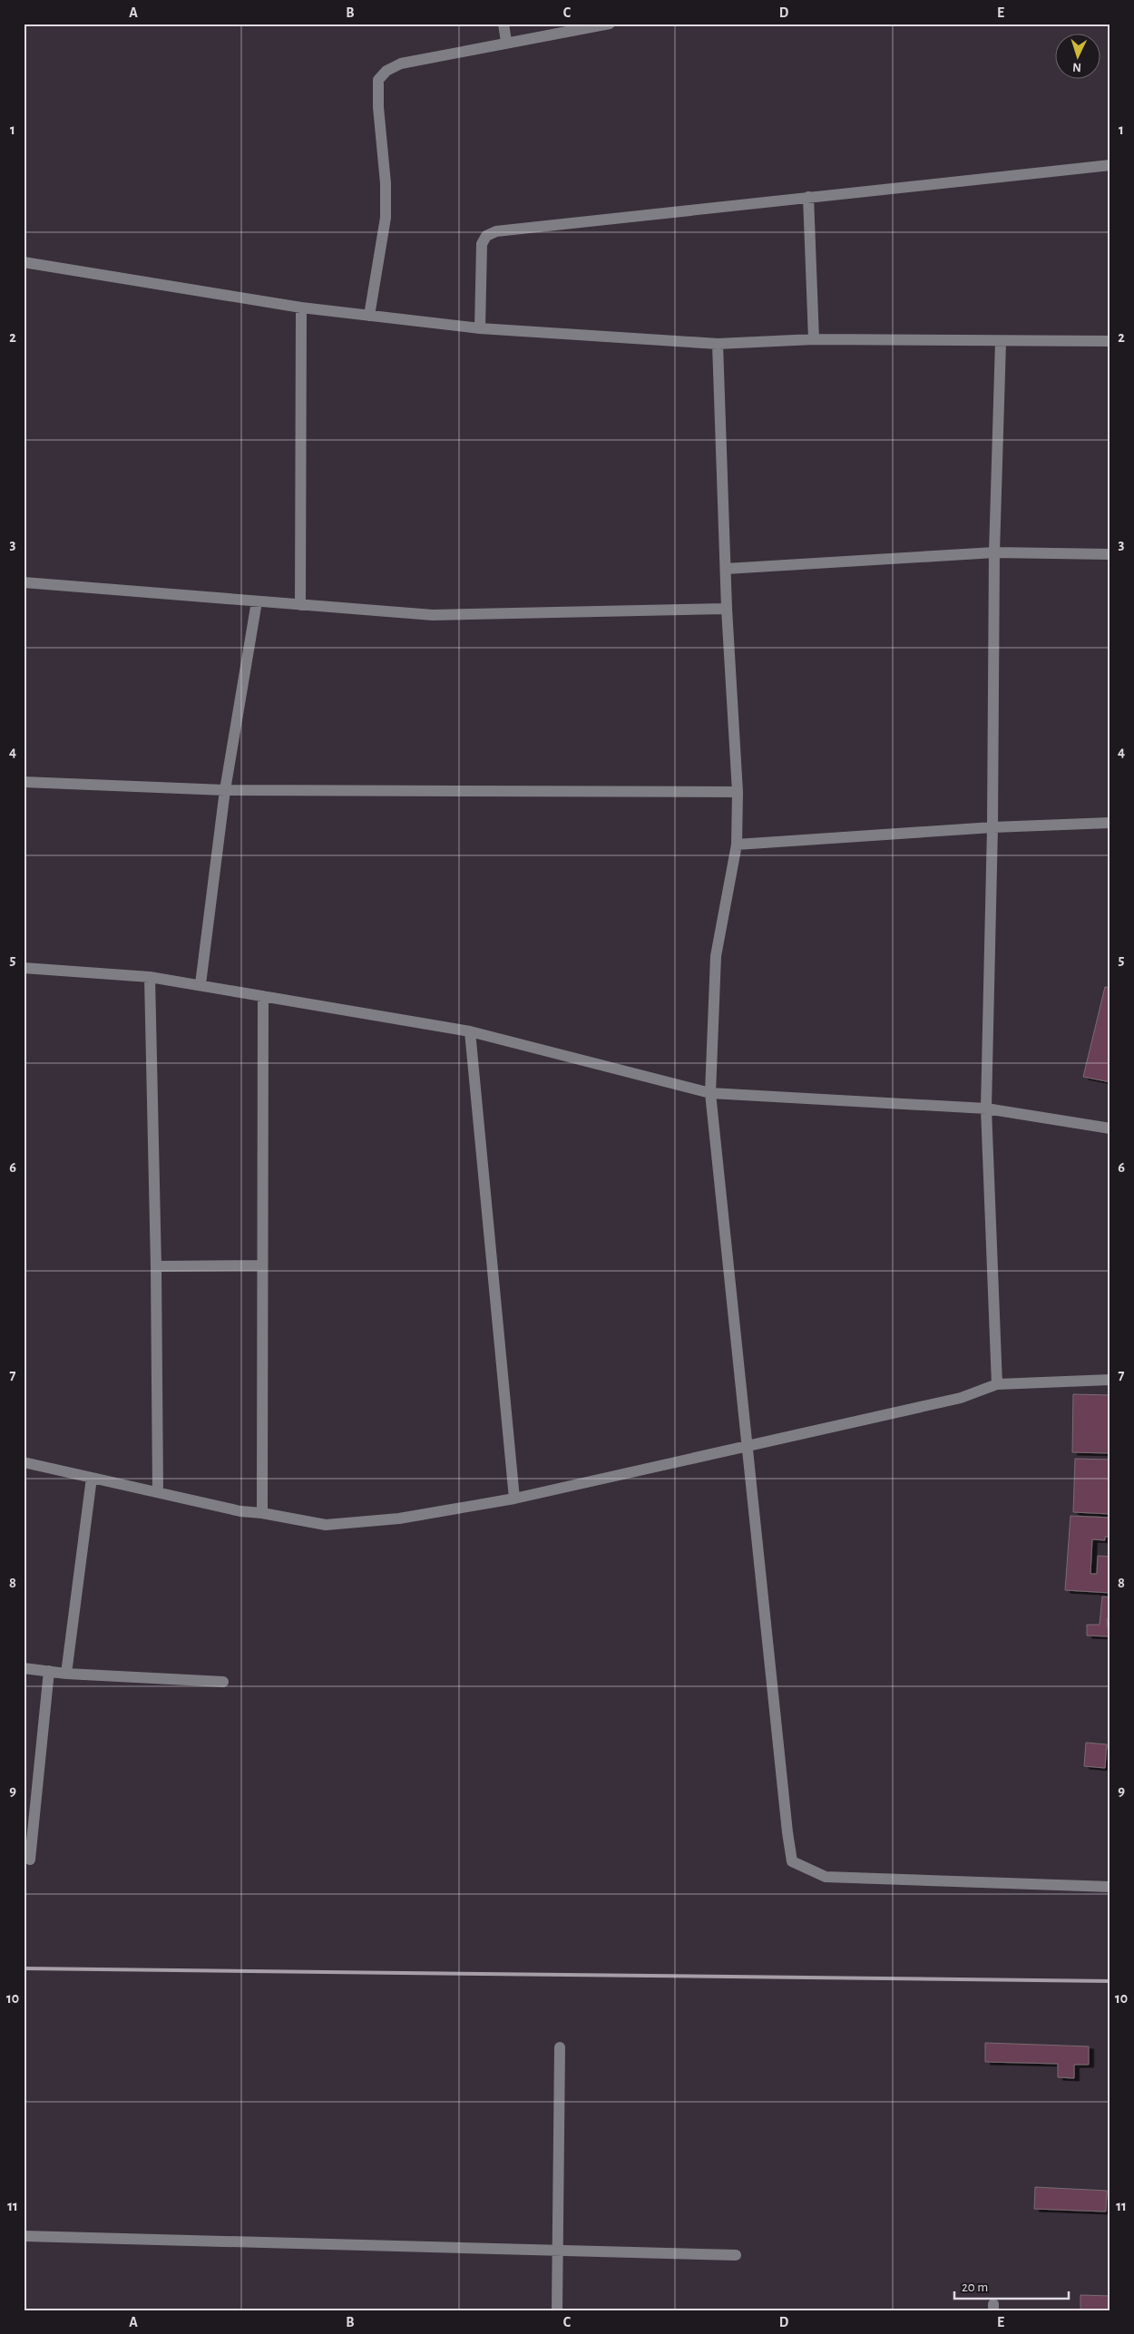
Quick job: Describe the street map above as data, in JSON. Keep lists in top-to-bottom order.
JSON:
{
  "scale_bar": "20 m",
  "north": "bottom",
  "grid": {
    "columns": [
      "A",
      "B",
      "C",
      "D",
      "E"
    ],
    "rows": [
      "1",
      "2",
      "3",
      "4",
      "5",
      "6",
      "7",
      "8",
      "9",
      "10",
      "11"
    ]
  }
}
